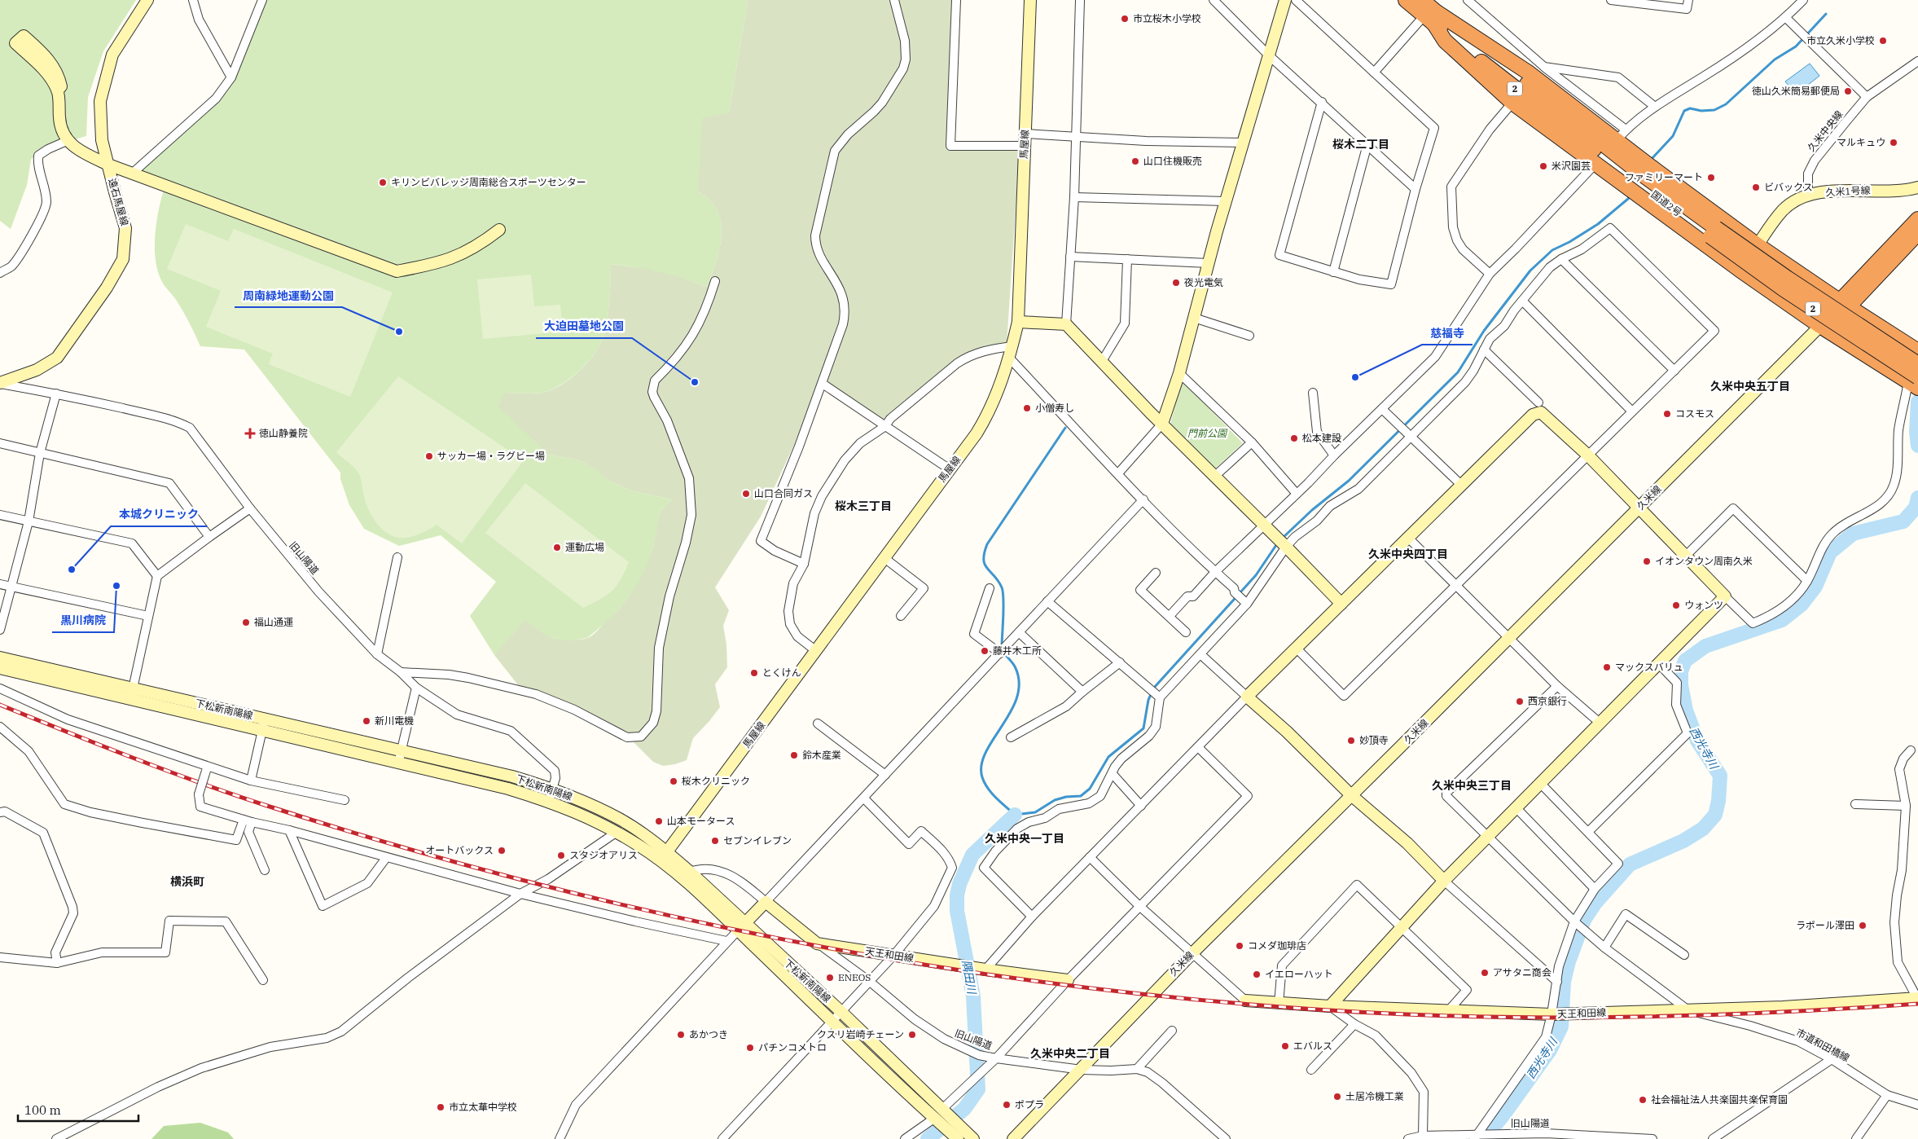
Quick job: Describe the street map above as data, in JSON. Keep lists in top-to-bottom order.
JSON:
{
  "streets": {
    "highway": ["2", "国道2号"],
    "street": [
      "久米中央線",
      "馬屋線",
      "久米1号線",
      "遠石馬屋線",
      "久米線",
      "旧山陽道",
      "下松新南陽線",
      "天王和田線",
      "市道和田橋線"
    ]
  },
  "crossings": [
    ["2", "久米1号線"],
    ["2", "国道2号"],
    ["2", "久米線"],
    ["久米中央線", "久米1号線"],
    ["馬屋線", "下松新南陽線"],
    ["遠石馬屋線", "旧山陽道"],
    ["久米線", "旧山陽道"],
    ["旧山陽道", "下松新南陽線"],
    ["旧山陽道", "天王和田線"],
    ["天王和田線", "市道和田橋線"]
  ],
  "districts": [
    "桜木二丁目",
    "久米中央五丁目",
    "桜木三丁目",
    "久米中央四丁目",
    "久米中央三丁目",
    "久米中央一丁目",
    "横浜町",
    "久米中央二丁目"
  ],
  "water": ["西光寺川", "隅田川"],
  "parks": ["門前公園"],
  "places": {
    "other": [
      "市立桜木小学校",
      "市立久米小学校",
      "徳山久米簡易郵便局",
      "マルキュウ",
      "山口住機販売",
      "米沢園芸",
      "ファミリーマート",
      "キリンビバレッジ周南総合スポーツセンター",
      "ビバックス",
      "夜光電気",
      "周南緑地運動公園",
      "慈福寺",
      "大迫田墓地公園",
      "小僧寿し",
      "コスモス",
      "松本建設",
      "サッカー場・ラグビー場",
      "山口合同ガス",
      "運動広場",
      "イオンタウン周南久米",
      "本城クリニック",
      "黒川病院",
      "ウォンツ",
      "福山通運",
      "藤井木工所",
      "マックスバリュ",
      "とくけん",
      "西京銀行",
      "新川電機",
      "妙頂寺",
      "鈴木産業",
      "桜木クリニック",
      "山本モータース",
      "セブンイレブン",
      "オートバックス",
      "スタジオアリス",
      "ラポール澤田",
      "コメダ珈琲店",
      "アサタニ商会",
      "イエローハット",
      "ENEOS",
      "あかつき",
      "クスリ岩崎チェーン",
      "エバルス",
      "パチンコメトロ",
      "土居冷機工業",
      "社会福祉法人共楽園共楽保育園",
      "ポプラ",
      "市立太華中学校"
    ],
    "health": ["徳山静養院"]
  },
  "scale_bar": "100 m"
}
